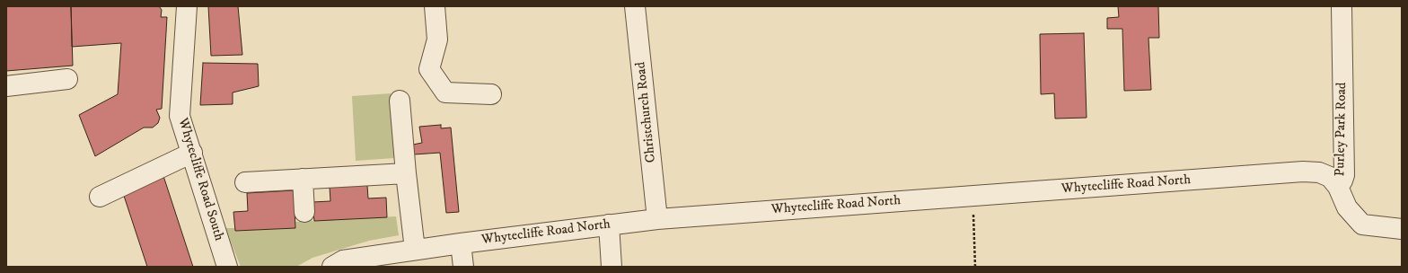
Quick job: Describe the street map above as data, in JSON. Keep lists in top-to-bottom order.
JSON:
{
  "streets": {
    "street": [
      "Christchurch Road",
      "Purley Park Road",
      "Whytecliffe Road South",
      "Whytecliffe Road North"
    ]
  },
  "crossings": [
    ["Christchurch Road", "Whytecliffe Road North"],
    ["Purley Park Road", "Whytecliffe Road North"]
  ]
}
